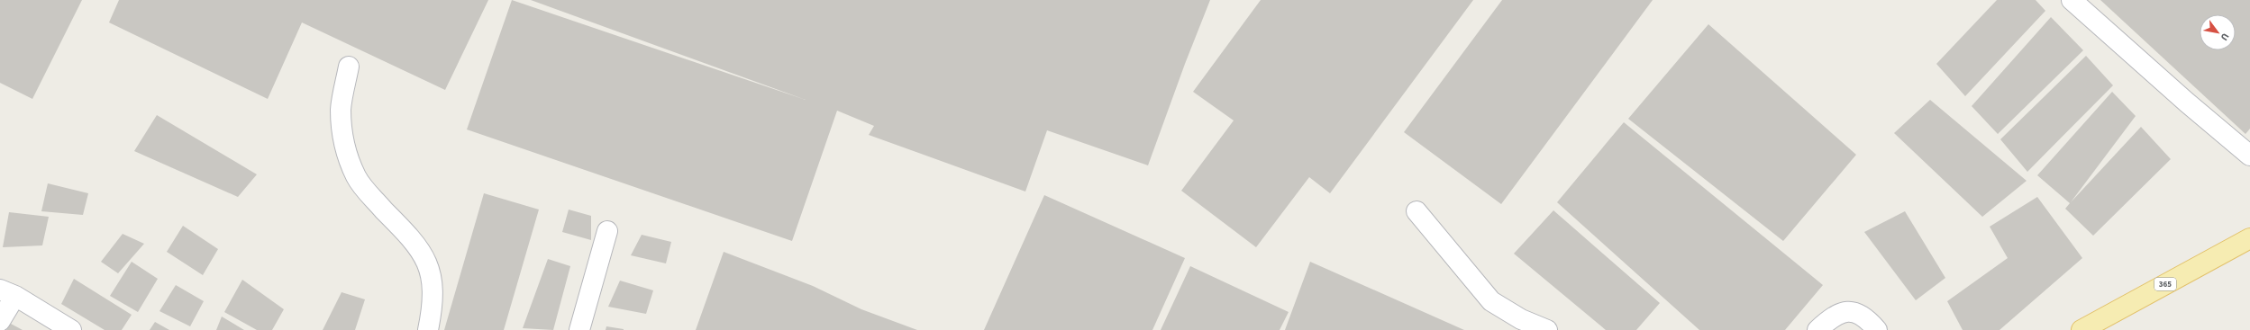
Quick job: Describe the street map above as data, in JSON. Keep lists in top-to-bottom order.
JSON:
{
  "streets": {
    "main road": ["365"]
  },
  "north": "bottom right"
}
